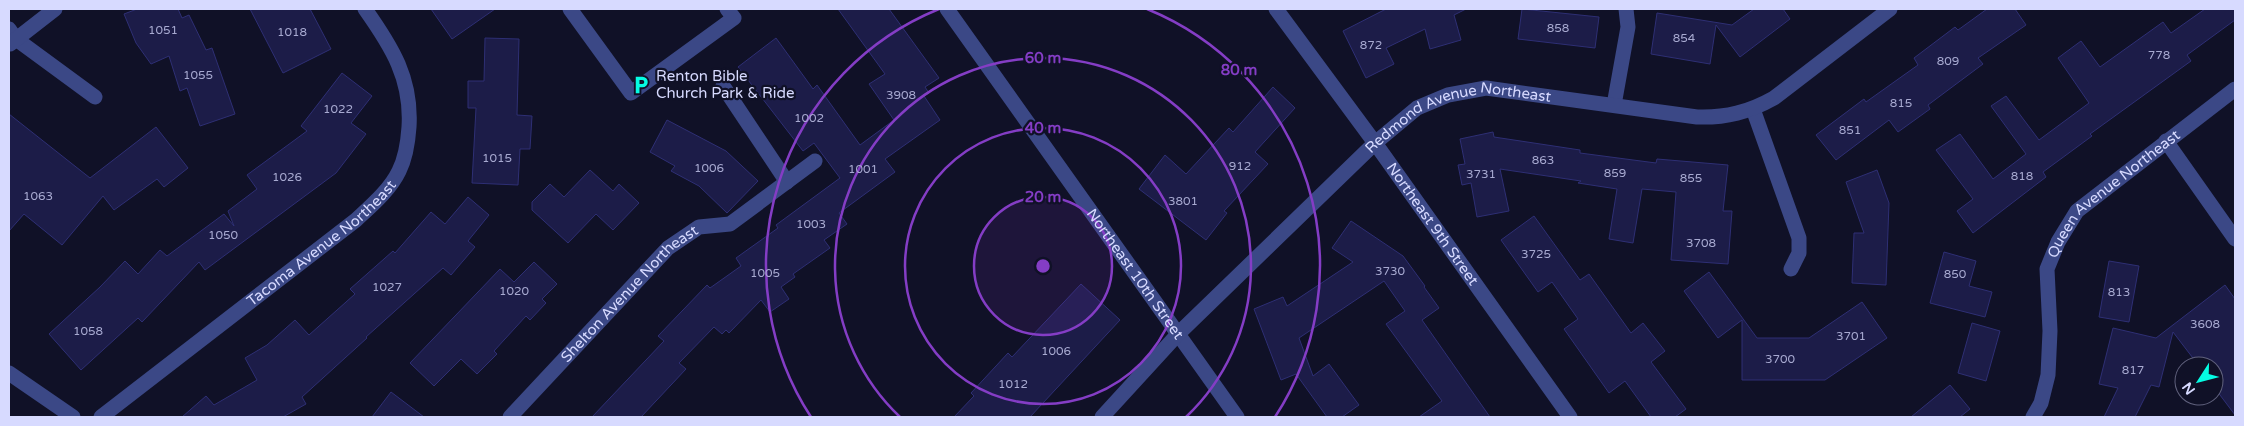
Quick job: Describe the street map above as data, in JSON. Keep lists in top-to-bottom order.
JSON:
{
  "streets": {
    "street": [
      "Redmond Avenue Northeast",
      "Queen Avenue Northeast",
      "Northeast 9th Street",
      "Tacoma Avenue Northeast",
      "Northeast 10th Street",
      "Shelton Avenue Northeast"
    ]
  },
  "crossings": [
    ["Redmond Avenue Northeast", "Northeast 9th Street"],
    ["Redmond Avenue Northeast", "Northeast 10th Street"]
  ],
  "places": {
    "parking": ["Renton Bible Church Park & Ride"]
  },
  "house_numbers": [
    "858",
    "1051",
    "1018",
    "854",
    "872",
    "778",
    "809",
    "1055",
    "3908",
    "815",
    "1022",
    "1002",
    "851",
    "1015",
    "863",
    "912",
    "1006",
    "1001",
    "859",
    "3731",
    "818",
    "1026",
    "855",
    "1063",
    "3801",
    "1003",
    "1050",
    "3708",
    "3725",
    "3730",
    "1005",
    "850",
    "1027",
    "1020",
    "813",
    "3608",
    "1058",
    "3701",
    "1006",
    "3700",
    "817",
    "1012"
  ],
  "north": "bottom left",
  "rings": [
    "60 m",
    "80 m",
    "40 m",
    "20 m"
  ]
}
